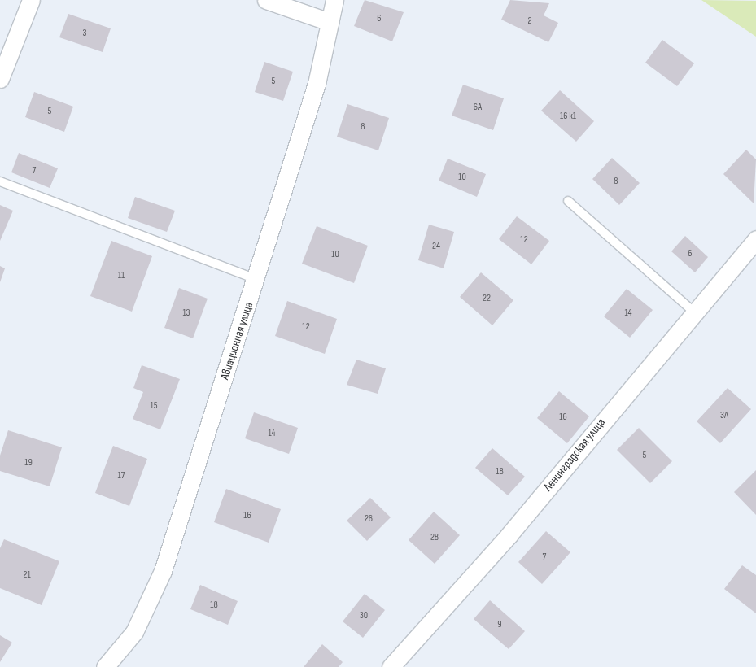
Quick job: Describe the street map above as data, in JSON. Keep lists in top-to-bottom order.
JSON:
{
  "streets": {
    "street": ["Авиационная улица", "Ленинградская улица"]
  },
  "house_numbers": [
    "6",
    "2",
    "3",
    "5",
    "6А",
    "5",
    "16 к1",
    "8",
    "7",
    "10",
    "8",
    "12",
    "24",
    "6",
    "10",
    "11",
    "22",
    "13",
    "14",
    "12",
    "15",
    "3А",
    "16",
    "14",
    "5",
    "19",
    "18",
    "17",
    "16",
    "26",
    "28",
    "7",
    "21",
    "18",
    "30",
    "9"
  ]
}
